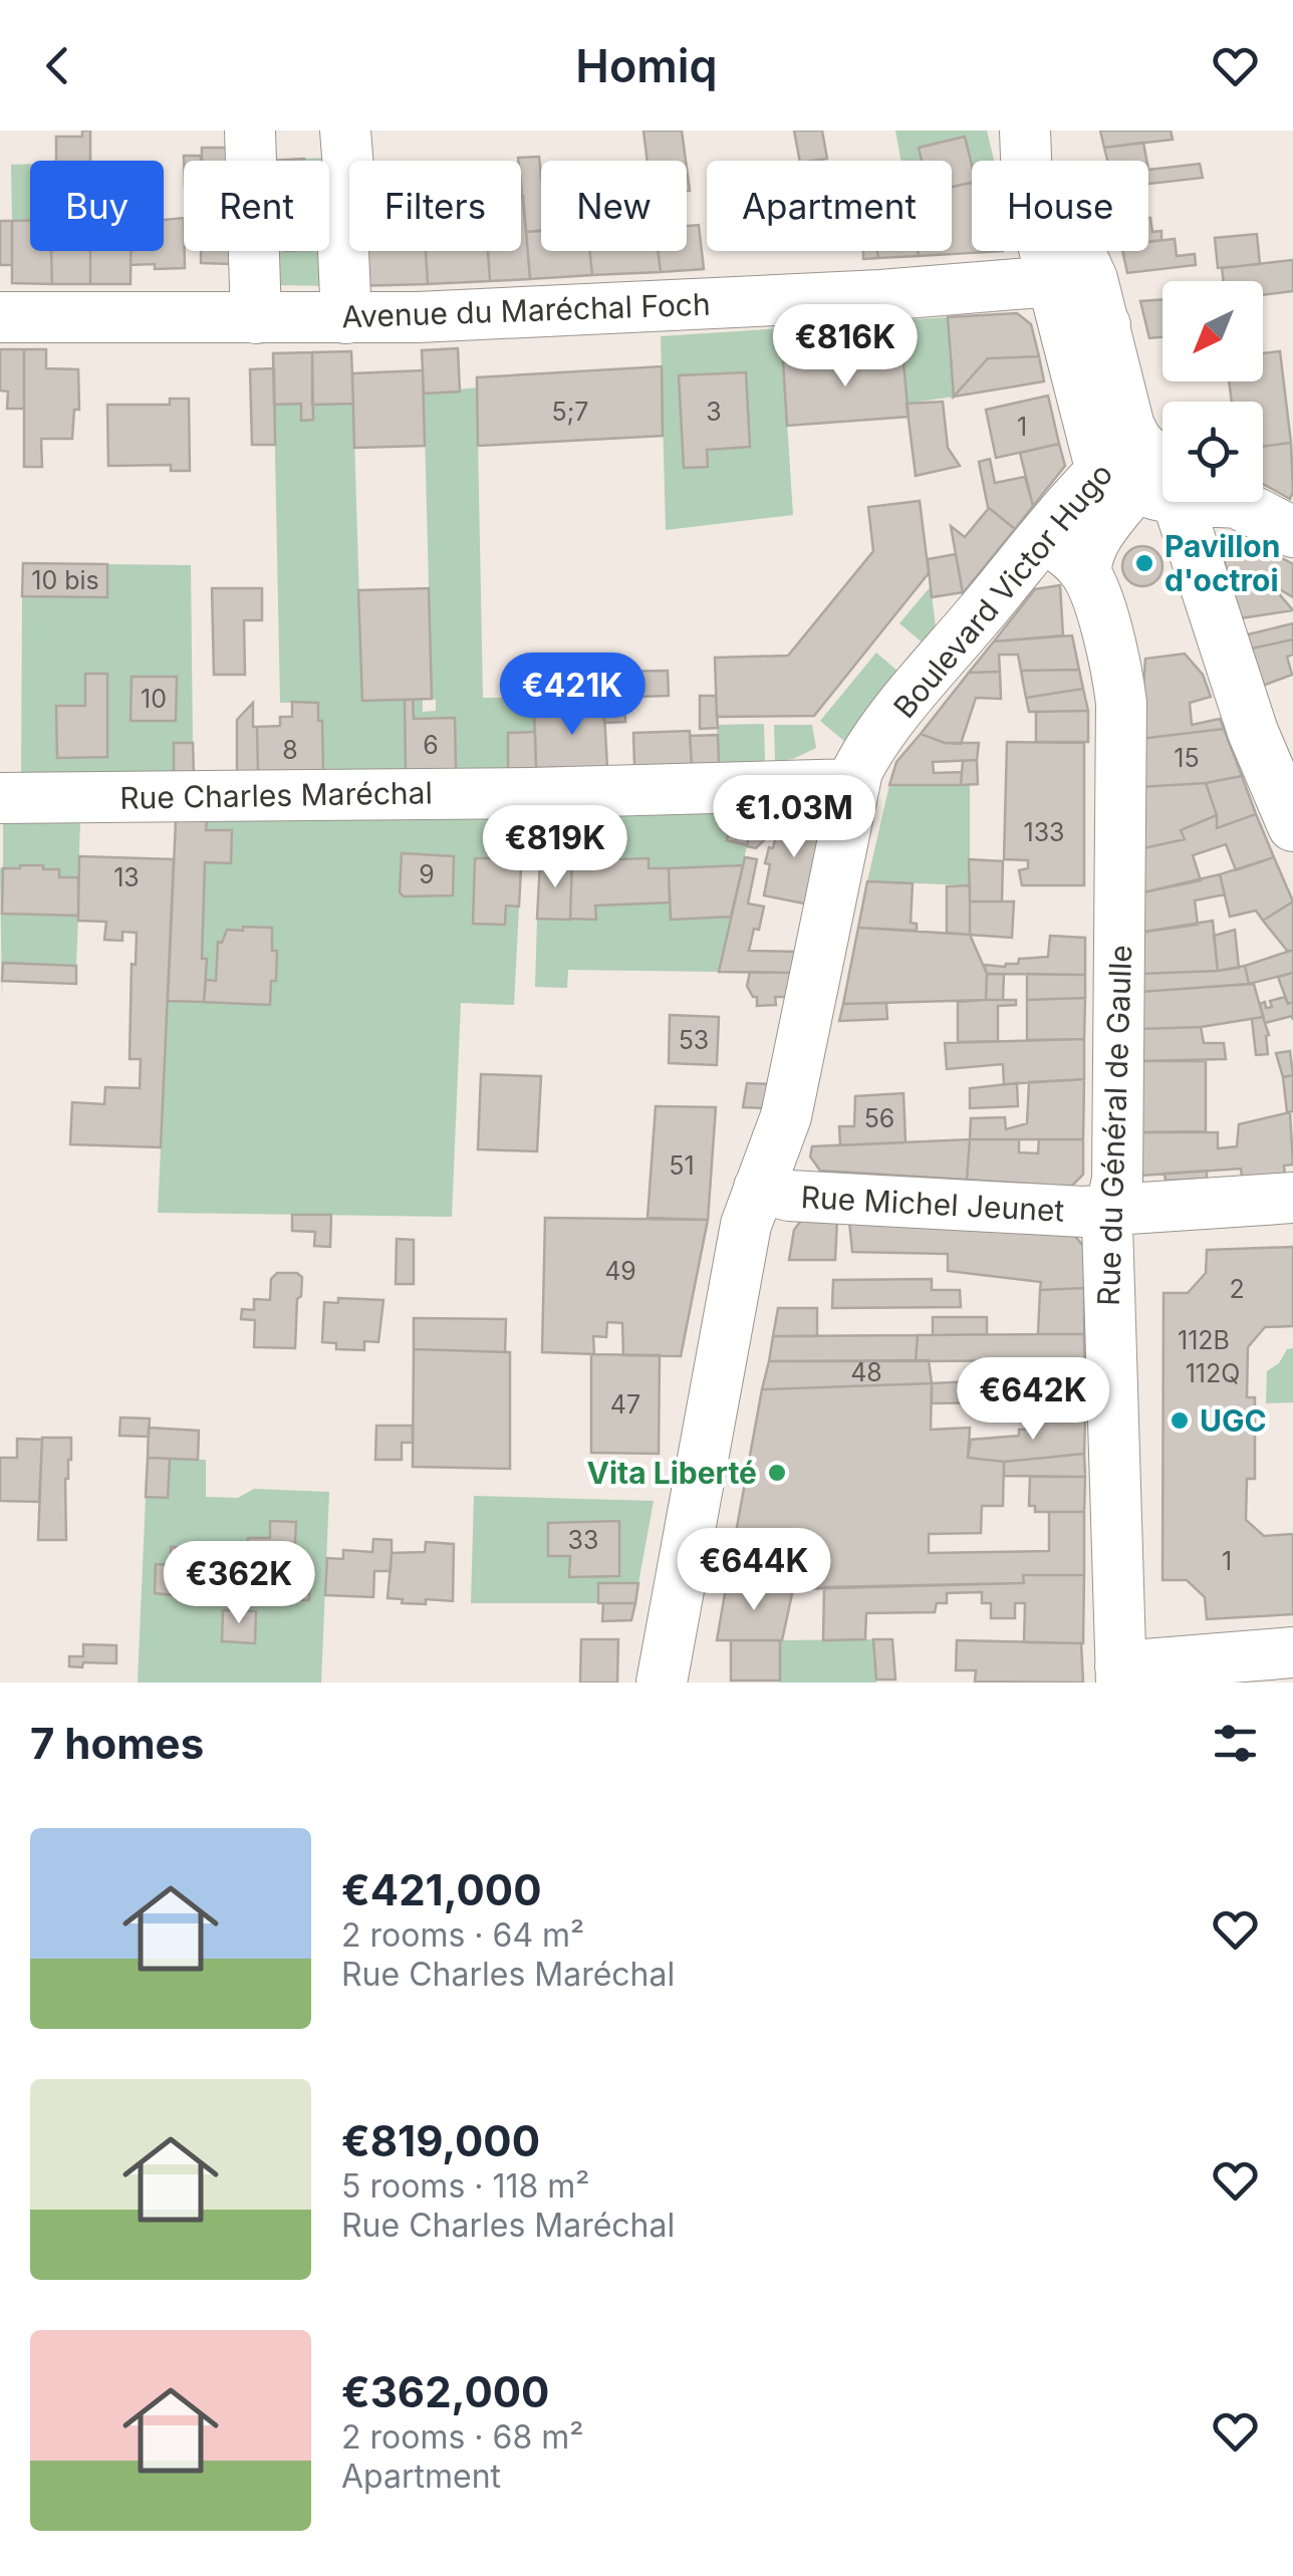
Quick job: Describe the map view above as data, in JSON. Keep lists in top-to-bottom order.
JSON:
{
  "streets": {
    "street": [
      "Avenue du Maréchal Foch",
      "Boulevard Victor Hugo",
      "Rue Charles Maréchal",
      "Rue du Général de Gaulle",
      "Rue Michel Jeunet"
    ]
  },
  "crossings": [
    ["Boulevard Victor Hugo", "Rue Charles Maréchal"],
    ["Boulevard Victor Hugo", "Rue Michel Jeunet"],
    ["Rue du Général de Gaulle", "Rue Michel Jeunet"]
  ],
  "places": ["Pavillon d'octroi", "UGC", "Vita Liberté"],
  "house_numbers": [
    "5;7",
    "3",
    "1",
    "10 bis",
    "10",
    "6",
    "8",
    "15",
    "133",
    "9",
    "13",
    "53",
    "56",
    "51",
    "49",
    "2",
    "112B",
    "48",
    "112Q",
    "47",
    "33",
    "1"
  ],
  "north": "bottom left",
  "page": {
    "header": "Homiq",
    "chip": [
      "Buy",
      "Rent",
      "Filters",
      "New",
      "Apartment",
      "House"
    ],
    "price": [
      "€816K",
      "€421K",
      "€1.03M",
      "€819K",
      "€642K",
      "€644K",
      "€362K"
    ],
    "heading": "7 homes",
    "list": [
      {
        "name": "€421,000",
        "note": "2 rooms · 64 m² · Rue Charles Maréchal"
      },
      {
        "name": "€819,000",
        "note": "5 rooms · 118 m² · Rue Charles Maréchal"
      },
      {
        "name": "€362,000",
        "note": "2 rooms · 68 m² · Apartment"
      }
    ]
  }
}
